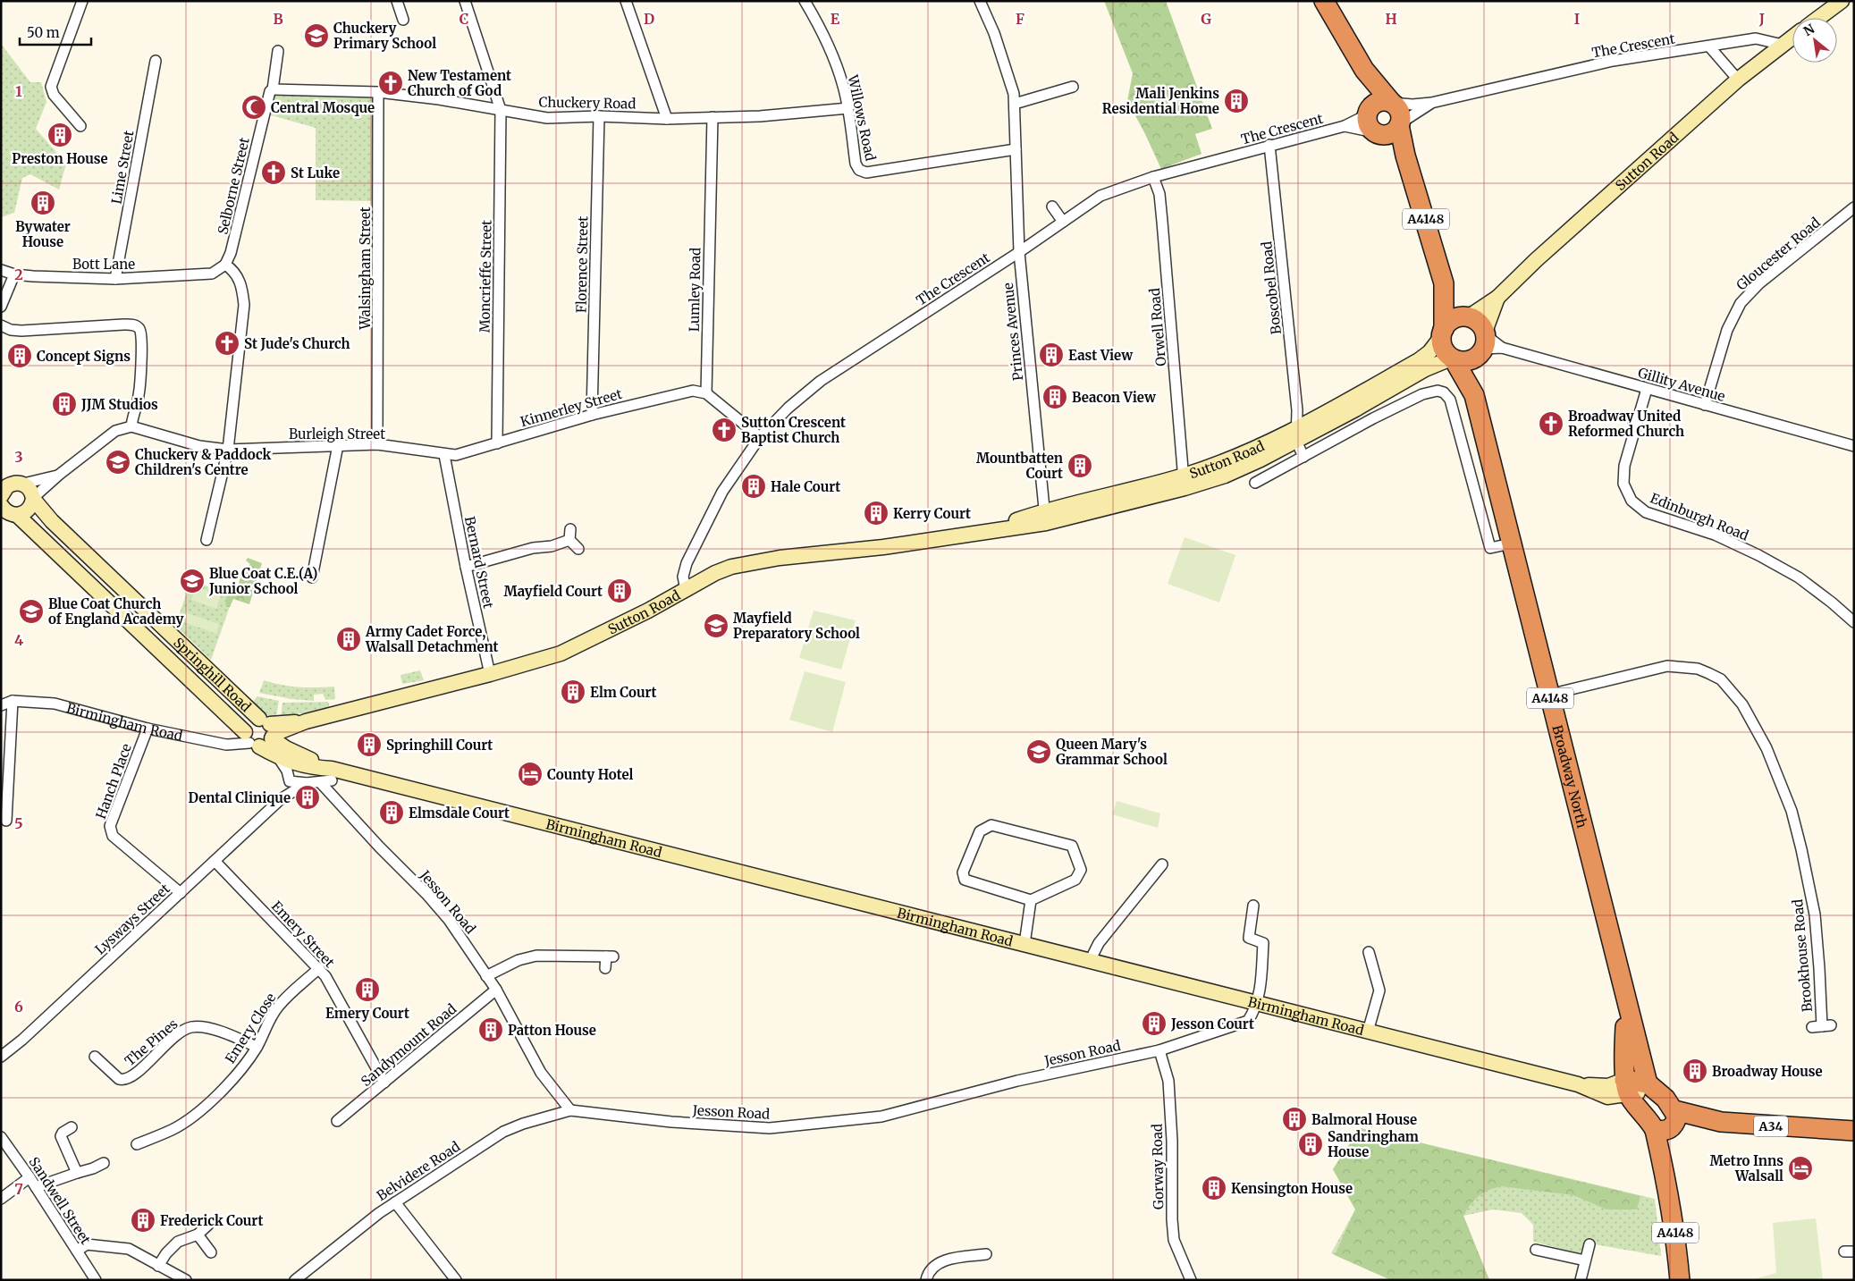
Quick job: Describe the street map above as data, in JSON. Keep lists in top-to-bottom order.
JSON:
{
  "streets": {
    "highway": ["A4148", "Broadway North", "A34"],
    "street": [
      "The Crescent",
      "Chuckery Road",
      "Willows Road",
      "Sutton Road",
      "Lime Street",
      "Selborne Street",
      "Gloucester Road",
      "Bott Lane",
      "Florence Street",
      "Walsingham Street",
      "Moncrieffe Street",
      "Boscobel Road",
      "Lumley Road",
      "Orwell Road",
      "Princes Avenue",
      "Gillity Avenue",
      "Kinnerley Street",
      "Burleigh Street",
      "Edinburgh Road",
      "Bernard Street",
      "Springhill Road",
      "Birmingham Road",
      "Hanch Place",
      "Jesson Road",
      "Lysways Street",
      "Emery Street",
      "Brookhouse Road",
      "Emery Close",
      "The Pines",
      "Sandymount Road",
      "Gorway Road",
      "Belvidere Road",
      "Sandwell Street"
    ]
  },
  "crossings": [
    ["The Crescent", "Sutton Road"],
    ["The Crescent", "A4148"],
    ["The Crescent", "Boscobel Road"],
    ["The Crescent", "Orwell Road"],
    ["The Crescent", "Princes Avenue"],
    ["Chuckery Road", "Willows Road"],
    ["Chuckery Road", "Selborne Street"],
    ["Chuckery Road", "Florence Street"],
    ["Chuckery Road", "Walsingham Street"],
    ["Chuckery Road", "Moncrieffe Street"],
    ["Chuckery Road", "Lumley Road"],
    ["Willows Road", "Princes Avenue"],
    ["Sutton Road", "A4148"],
    ["Sutton Road", "Boscobel Road"],
    ["Sutton Road", "Orwell Road"],
    ["Sutton Road", "Princes Avenue"],
    ["Sutton Road", "Gillity Avenue"],
    ["Sutton Road", "Bernard Street"],
    ["Sutton Road", "Springhill Road"],
    ["Sutton Road", "Birmingham Road"],
    ["Sutton Road", "Broadway North"],
    ["Lime Street", "Bott Lane"],
    ["Selborne Street", "Bott Lane"],
    ["A4148", "Gillity Avenue"],
    ["A4148", "Broadway North"],
    ["A4148", "A34"],
    ["Gloucester Road", "Gillity Avenue"],
    ["Florence Street", "Kinnerley Street"],
    ["Walsingham Street", "Burleigh Street"],
    ["Moncrieffe Street", "Kinnerley Street"],
    ["Lumley Road", "Kinnerley Street"],
    ["Gillity Avenue", "Edinburgh Road"],
    ["Gillity Avenue", "Broadway North"],
    ["Kinnerley Street", "Burleigh Street"],
    ["Kinnerley Street", "Bernard Street"],
    ["Burleigh Street", "Bernard Street"],
    ["Springhill Road", "Birmingham Road"],
    ["Birmingham Road", "Broadway North"],
    ["Birmingham Road", "Hanch Place"],
    ["Birmingham Road", "Jesson Road"],
    ["Birmingham Road", "Lysways Street"],
    ["Broadway North", "Brookhouse Road"],
    ["Hanch Place", "Lysways Street"],
    ["Jesson Road", "Lysways Street"],
    ["Jesson Road", "Sandymount Road"],
    ["Jesson Road", "Gorway Road"],
    ["Jesson Road", "Belvidere Road"],
    ["Lysways Street", "Emery Street"],
    ["Emery Street", "Emery Close"],
    ["Emery Street", "Sandymount Road"],
    ["Emery Close", "The Pines"]
  ],
  "places": {
    "school or university": [
      "Chuckery Primary School",
      "Chuckery & Paddock Children's Centre",
      "Blue Coat C.E.(A) Junior School",
      "Blue Coat Church of England Academy",
      "Mayfield Preparatory School",
      "Queen Mary's Grammar School"
    ],
    "church": [
      "New Testament Church of God",
      "St Luke",
      "St Jude's Church",
      "Broadway United Reformed Church",
      "Sutton Crescent Baptist Church"
    ],
    "building": [
      "Mali Jenkins Residential Home",
      "Preston House",
      "Bywater House",
      "East View",
      "Concept Signs",
      "Beacon View",
      "JJM Studios",
      "Mountbatten Court",
      "Hale Court",
      "Kerry Court",
      "Mayfield Court",
      "Army Cadet Force, Walsall Detachment",
      "Elm Court",
      "Springhill Court",
      "Dental Clinique",
      "Elmsdale Court",
      "Emery Court",
      "Jesson Court",
      "Patton House",
      "Broadway House",
      "Balmoral House",
      "Sandringham House",
      "Kensington House",
      "Frederick Court"
    ],
    "mosque": ["Central Mosque"],
    "hotel": ["County Hotel", "Metro Inns Walsall"]
  },
  "scale_bar": "50 m",
  "north": "top left",
  "grid": {
    "columns": [
      "B",
      "C",
      "D",
      "E",
      "F",
      "G",
      "H",
      "I",
      "J"
    ],
    "rows": [
      "1",
      "2",
      "3",
      "4",
      "5",
      "6",
      "7"
    ]
  }
}
